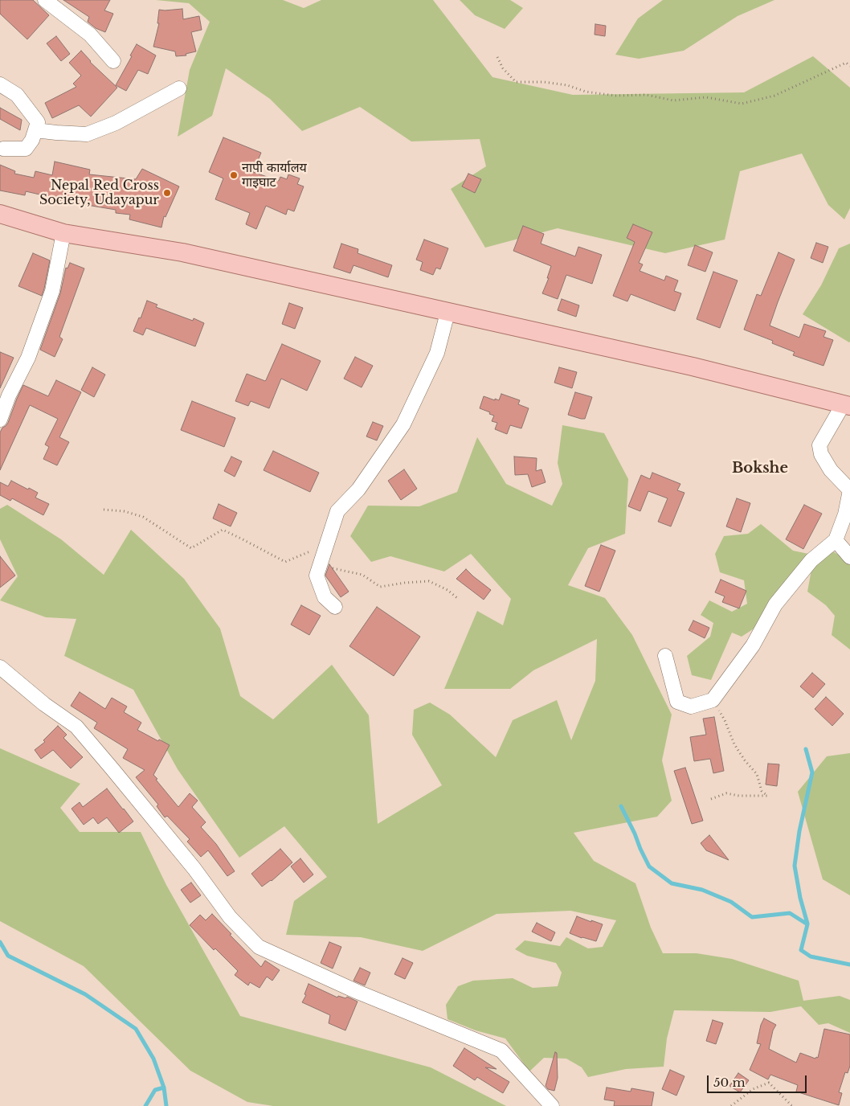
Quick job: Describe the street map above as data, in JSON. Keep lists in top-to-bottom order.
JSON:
{
  "districts": ["Bokshe"],
  "places": ["नापी कार्यालय गाइघाट", "Nepal Red Cross Society, Udayapur"],
  "scale_bar": "50 m"
}
